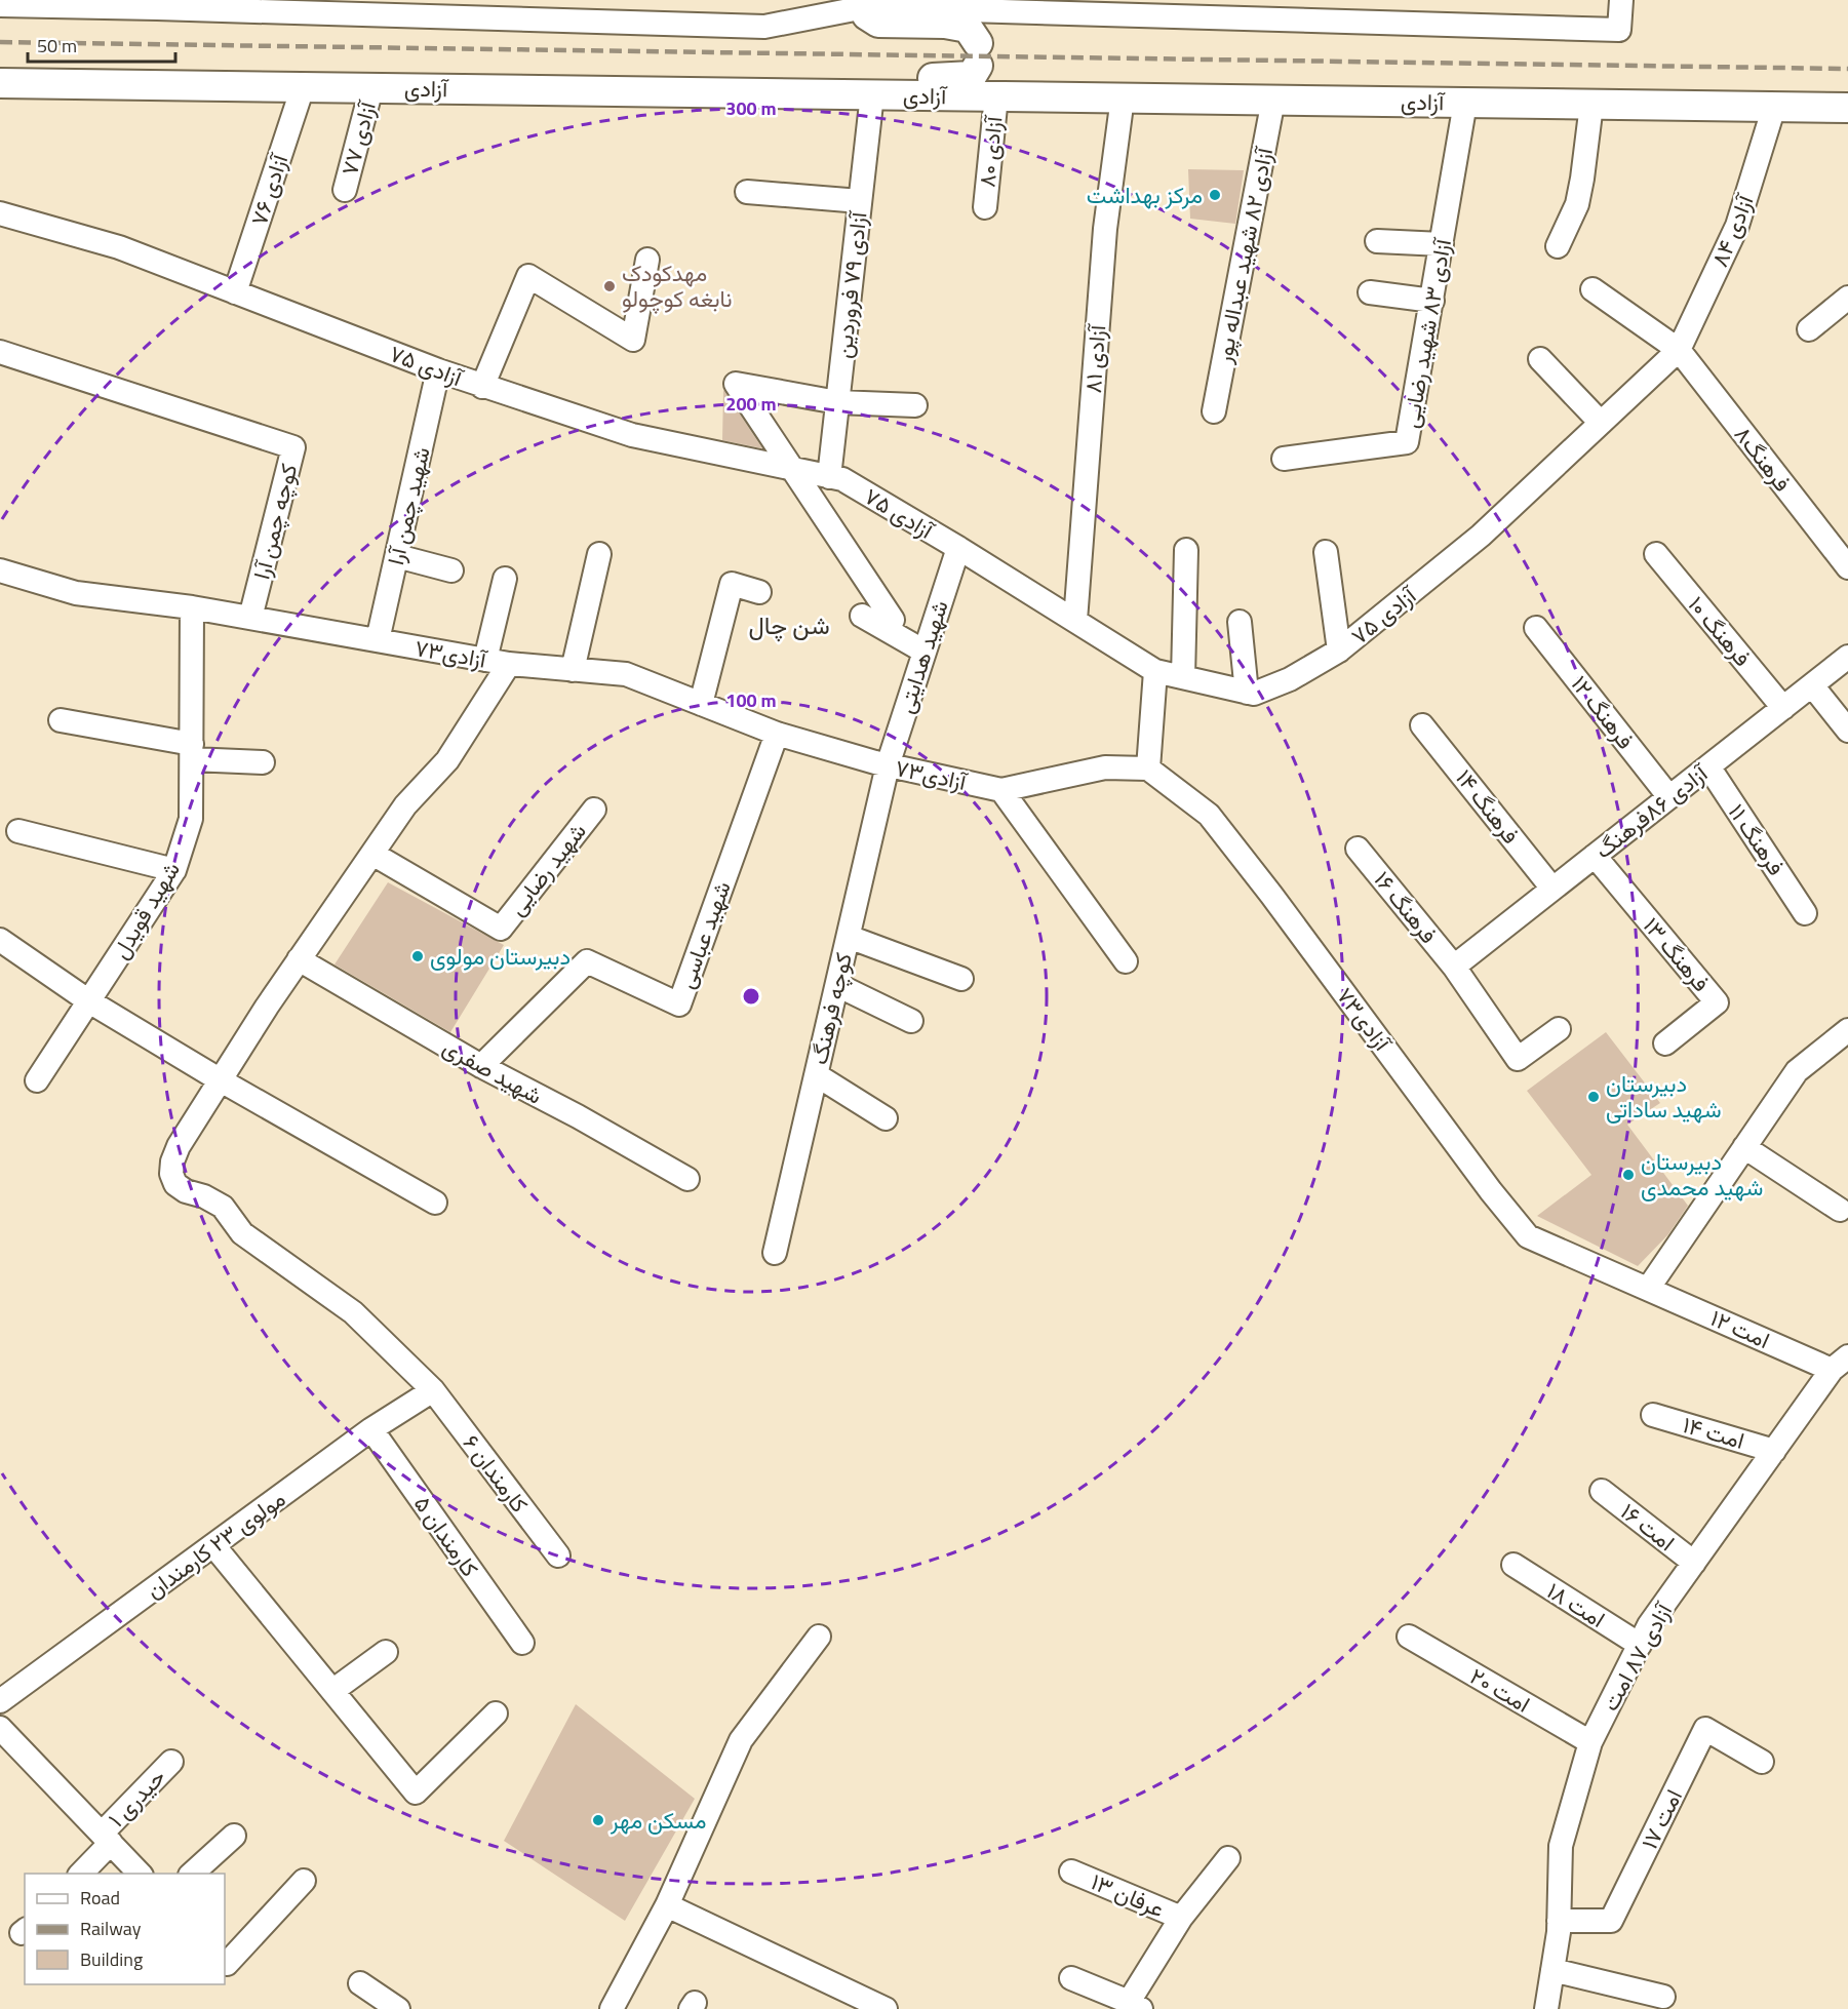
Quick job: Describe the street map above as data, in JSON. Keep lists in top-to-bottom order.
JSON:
{
  "streets": {
    "street": [
      "آزادی",
      "آزادی ۷۷",
      "آزادی ۸۰",
      "آزادی ۷۶",
      "آزادی ۸۴",
      "آزادی ۸۲ شهید عبداله پور",
      "آزادی ۷۹ فروردین",
      "آزادی ۸۳ شهید رضایی",
      "آزادی ۸۱",
      "آزادی ۷۵",
      "فرهنگ۸",
      "شهید چمن آرا",
      "کوچه چمن آرا",
      "فرهنگ ۱۰",
      "آزادی۷۳",
      "شهید هدایتی",
      "فرهنگ ۱۲",
      "فرهنگ ۱۴",
      "آزادی ۸۶فرهنگ",
      "فرهنگ ۱۱",
      "شهید رضایی",
      "فرهنگ ۱۶",
      "شهید قویدل",
      "شهید عباسی",
      "فرهنگ ۱۳",
      "کوچه فرهنگ",
      "شهید صفری",
      "امت ۱۲",
      "امت ۱۴",
      "کارمندان ۶",
      "امت ۱۶",
      "کارمندان ۵",
      "مولوی ۲۳ کارمندان",
      "امت ۱۸",
      "آزادی ۸۷ امت",
      "امت ۲۰",
      "حیدری ۱",
      "امت ۱۷",
      "عرفان ۱۳"
    ]
  },
  "crossings": [
    ["آزادی", "آزادی ۷۷"],
    ["آزادی", "آزادی ۸۰"],
    ["آزادی", "آزادی ۷۶"],
    ["آزادی", "آزادی ۸۴"],
    ["آزادی", "آزادی ۸۲ شهید عبداله پور"],
    ["آزادی", "آزادی ۷۹ فروردین"],
    ["آزادی", "آزادی ۸۳ شهید رضایی"],
    ["آزادی", "آزادی ۸۱"],
    ["آزادی ۷۶", "آزادی ۷۵"],
    ["آزادی ۸۴", "آزادی ۷۵"],
    ["آزادی ۸۴", "فرهنگ۸"],
    ["آزادی ۷۹ فروردین", "آزادی ۷۵"],
    ["آزادی ۸۱", "آزادی ۷۵"],
    ["آزادی ۷۵", "فرهنگ۸"],
    ["آزادی ۷۵", "شهید چمن آرا"],
    ["آزادی ۷۵", "شهید هدایتی"],
    ["شهید چمن آرا", "آزادی۷۳"],
    ["کوچه چمن آرا", "آزادی۷۳"],
    ["فرهنگ ۱۰", "آزادی ۸۶فرهنگ"],
    ["آزادی۷۳", "شهید هدایتی"],
    ["آزادی۷۳", "شهید قویدل"],
    ["آزادی۷۳", "شهید عباسی"],
    ["آزادی۷۳", "کوچه فرهنگ"],
    ["آزادی۷۳", "امت ۱۲"],
    ["آزادی۷۳", "کارمندان ۶"],
    ["شهید هدایتی", "کوچه فرهنگ"],
    ["فرهنگ ۱۲", "آزادی ۸۶فرهنگ"],
    ["فرهنگ ۱۴", "آزادی ۸۶فرهنگ"],
    ["آزادی ۸۶فرهنگ", "فرهنگ ۱۱"],
    ["آزادی ۸۶فرهنگ", "فرهنگ ۱۶"],
    ["آزادی ۸۶فرهنگ", "فرهنگ ۱۳"],
    ["شهید رضایی", "کارمندان ۶"],
    ["شهید عباسی", "شهید صفری"],
    ["شهید صفری", "کارمندان ۶"],
    ["امت ۱۲", "آزادی ۸۷ امت"],
    ["امت ۱۴", "آزادی ۸۷ امت"],
    ["کارمندان ۶", "مولوی ۲۳ کارمندان"],
    ["امت ۱۶", "آزادی ۸۷ امت"],
    ["کارمندان ۵", "مولوی ۲۳ کارمندان"],
    ["امت ۱۸", "آزادی ۸۷ امت"],
    ["آزادی ۸۷ امت", "امت ۲۰"],
    ["آزادی ۸۷ امت", "امت ۱۷"]
  ],
  "districts": ["شن چال"],
  "places": [
    "مرکز بهداشت",
    "مهدکودک نابغه کوچولو",
    "دبیرستان مولوی",
    "دبیرستان شهید ساداتی",
    "دبیرستان شهید محمدی",
    "مسکن مهر"
  ],
  "legend": ["Road", "Railway", "Building"],
  "scale_bar": "50 m",
  "rings": ["300 m", "200 m", "100 m"]
}
